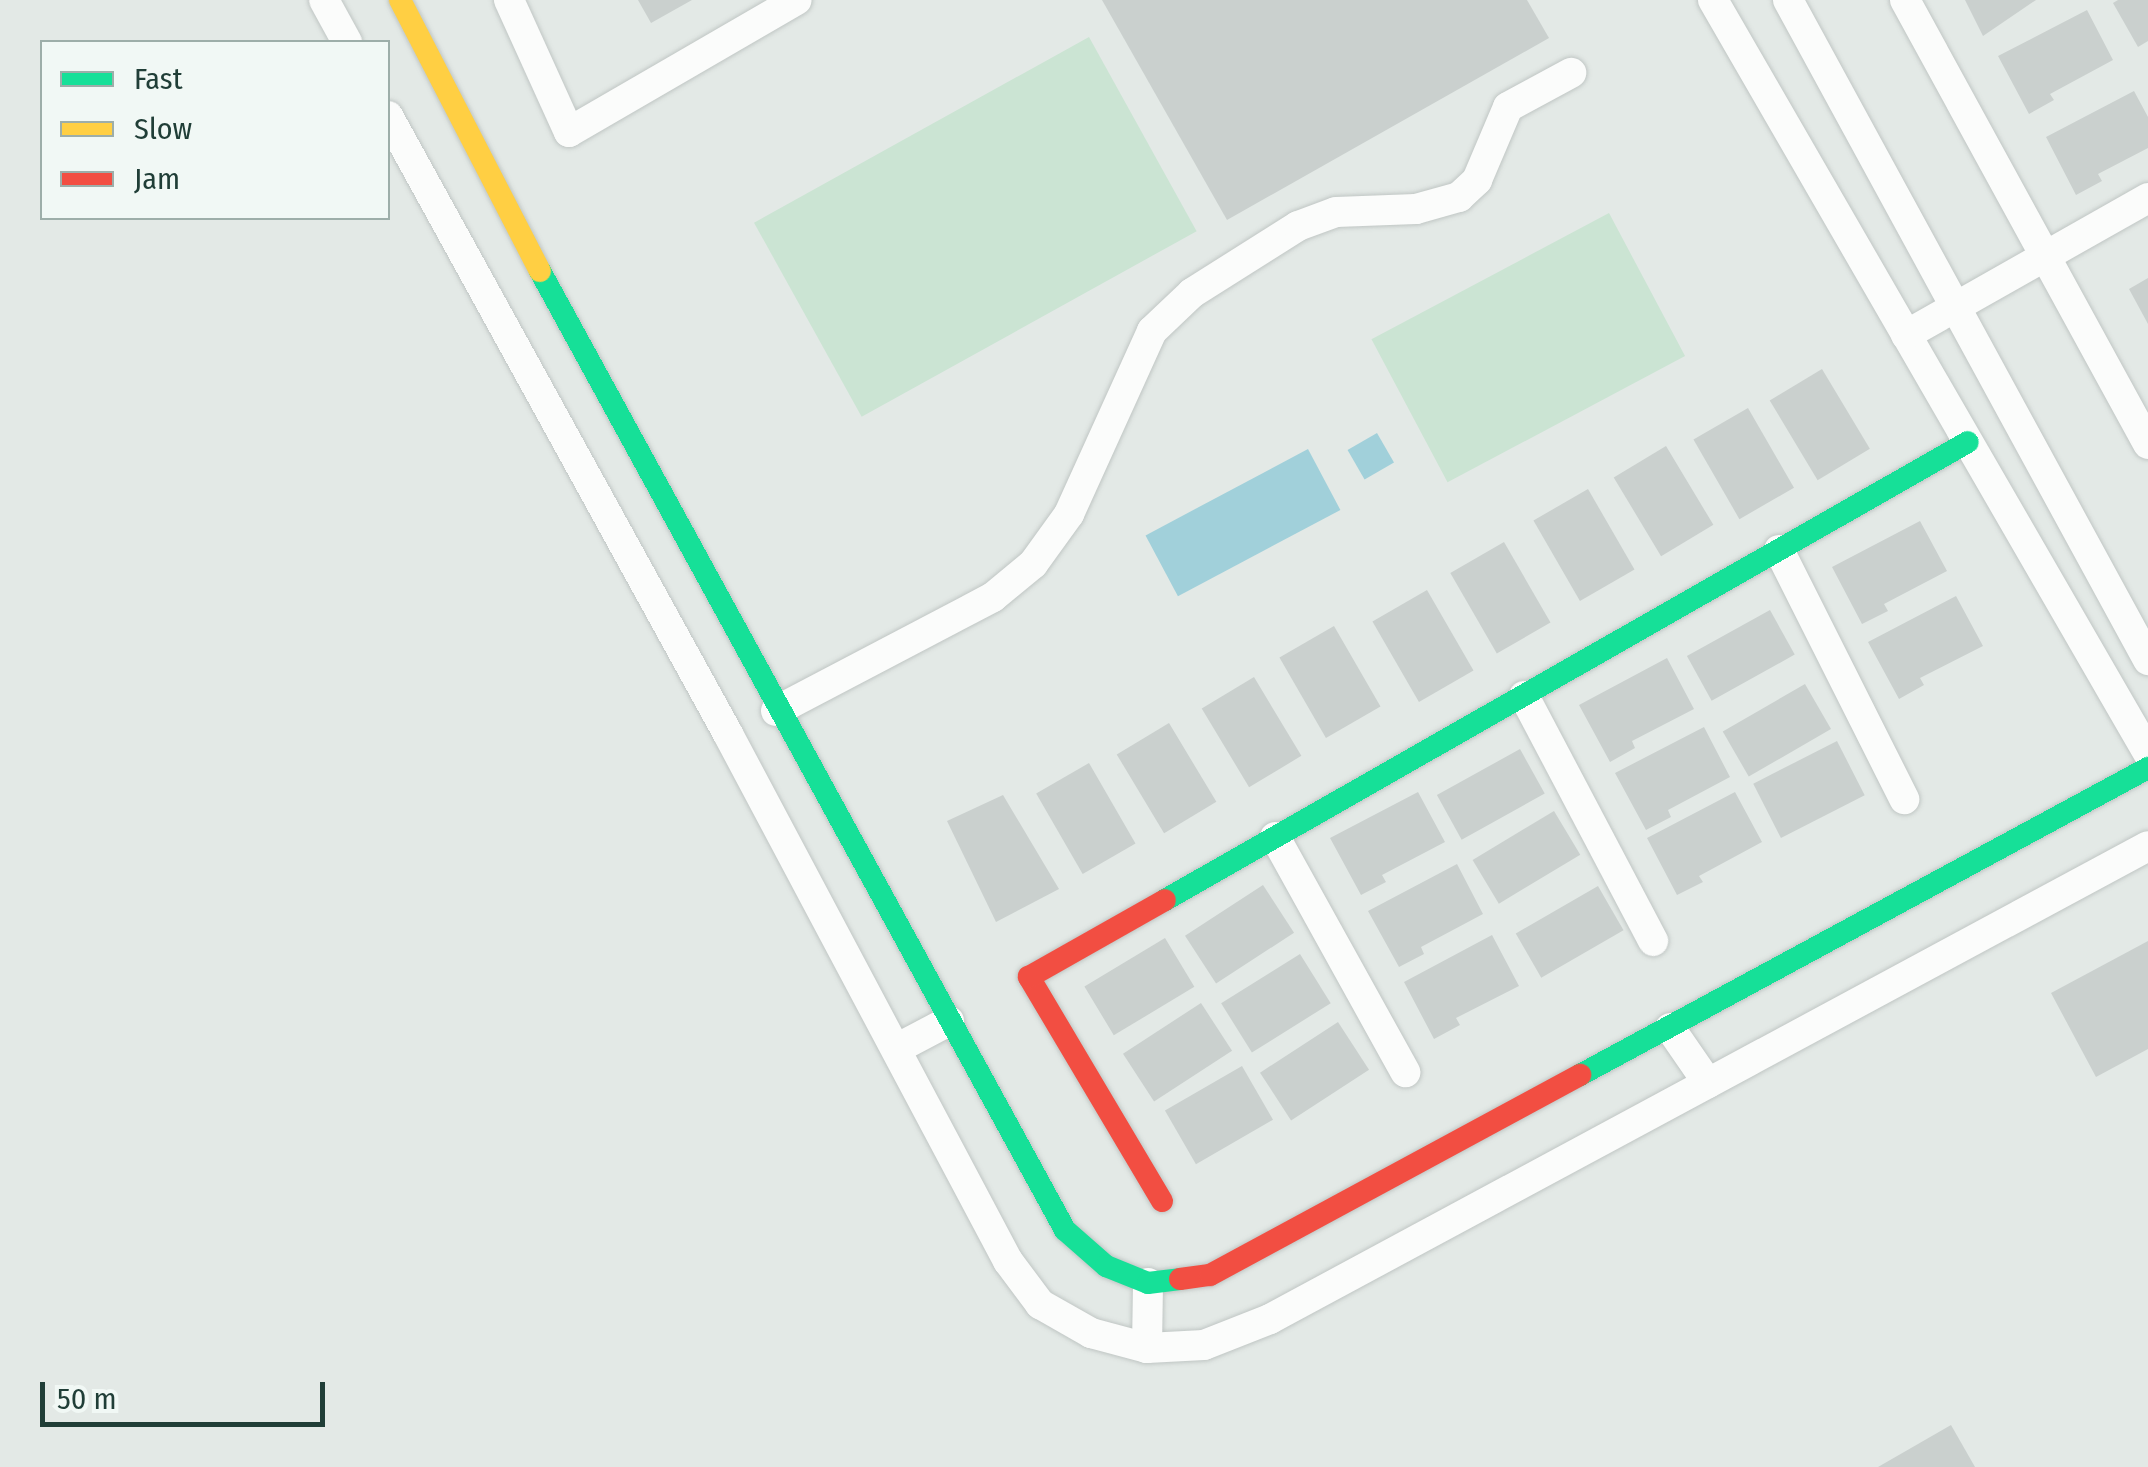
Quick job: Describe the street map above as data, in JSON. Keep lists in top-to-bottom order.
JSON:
{
  "legend": ["Fast", "Slow", "Jam"],
  "scale_bar": "50 m"
}
